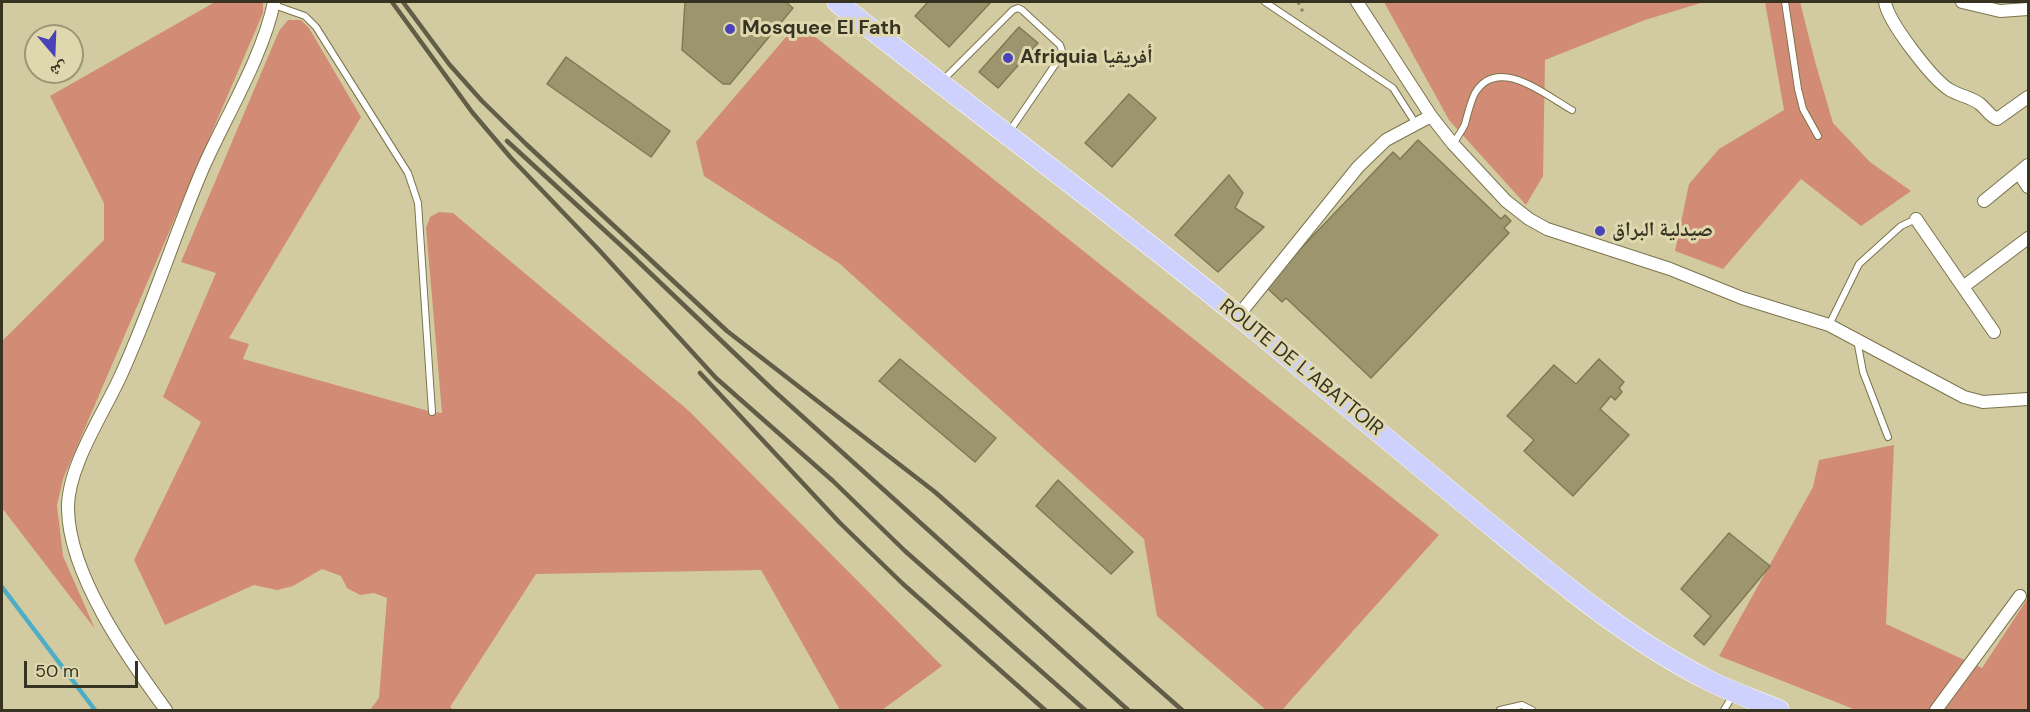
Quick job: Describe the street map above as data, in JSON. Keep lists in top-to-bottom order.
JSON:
{
  "streets": {
    "main road": ["ROUTE DE L’ABATTOIR"]
  },
  "places": ["Mosquee El Fath", "Afriquia أفريقيا", "صيدلية البراق"],
  "scale_bar": "50 m",
  "north": "bottom"
}
